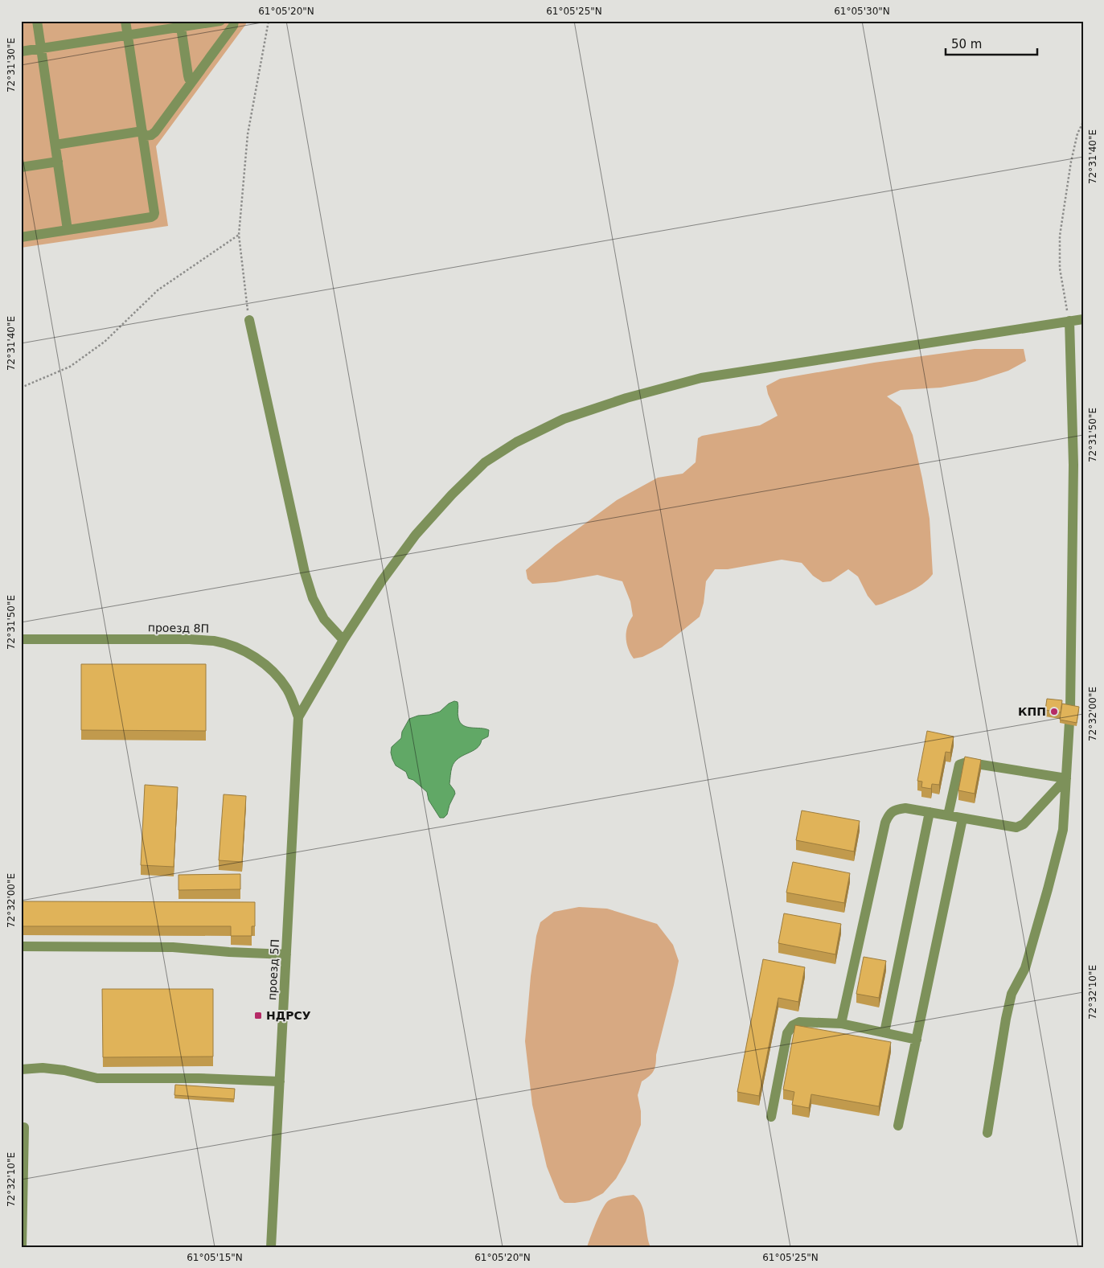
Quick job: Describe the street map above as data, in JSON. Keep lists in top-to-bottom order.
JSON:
{
  "streets": {
    "street": ["проезд 8П", "проезд 5П"]
  },
  "crossings": [
    ["проезд 8П", "проезд 5П"]
  ],
  "places": {
    "other": ["КПП"],
    "transit": ["НДРСУ"]
  },
  "scale_bar": "50 m",
  "coordinates": [
    "61°05'20\"N",
    "61°05'25\"N",
    "61°05'30\"N",
    "72°31'30\"E",
    "72°31'40\"E",
    "72°31'50\"E",
    "72°32'00\"E",
    "72°32'10\"E",
    "61°05'15\"N"
  ]
}
